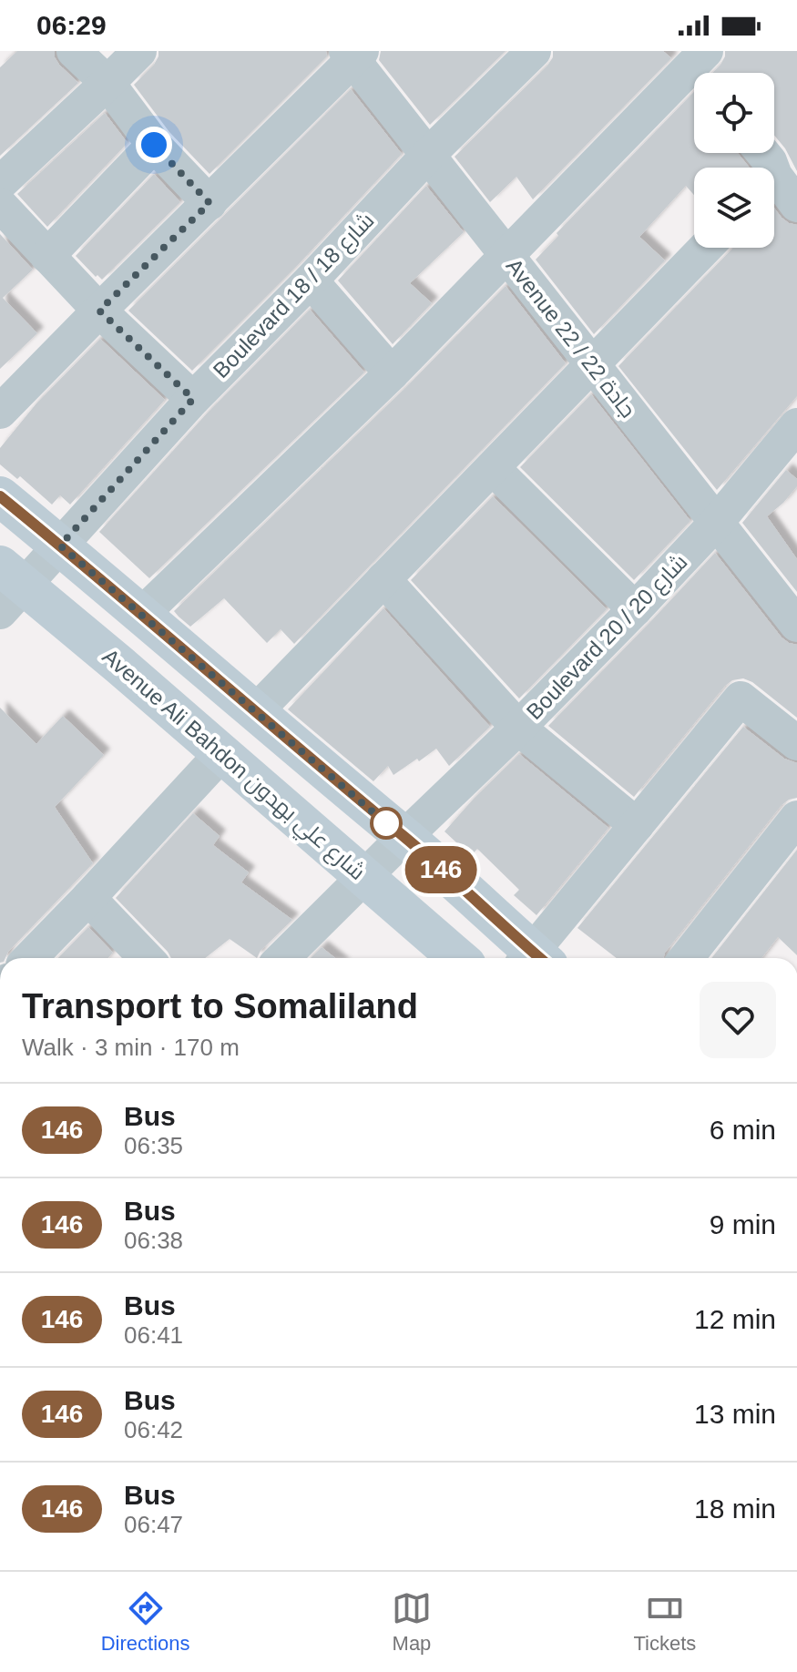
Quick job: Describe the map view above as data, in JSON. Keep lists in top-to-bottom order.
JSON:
{
  "streets": {
    "main road": ["Avenue Ali Bahdon شارع علي بهدون"],
    "street": ["Boulevard 18 / شارع 18", "Avenue 22 / جادة 22", "Boulevard 20 / شارع 20"]
  },
  "crossings": [
    ["Boulevard 18 / شارع 18", "Avenue 22 / جادة 22"],
    ["Boulevard 18 / شارع 18", "Avenue Ali Bahdon شارع علي بهدون"],
    ["Avenue 22 / جادة 22", "Boulevard 20 / شارع 20"],
    ["Boulevard 20 / شارع 20", "Avenue Ali Bahdon شارع علي بهدون"]
  ],
  "lines": ["bus line 146"],
  "page": {
    "status": "06:29",
    "on_map": "146",
    "heading": ["Transport to Somaliland", "Walk · 3 min · 170 m"],
    "list": [
      {
        "mark": "146",
        "name": "Bus",
        "note": "06:35",
        "value": "6 min"
      },
      {
        "mark": "146",
        "name": "Bus",
        "note": "06:38",
        "value": "9 min"
      },
      {
        "mark": "146",
        "name": "Bus",
        "note": "06:41",
        "value": "12 min"
      },
      {
        "mark": "146",
        "name": "Bus",
        "note": "06:42",
        "value": "13 min"
      },
      {
        "mark": "146",
        "name": "Bus",
        "note": "06:47",
        "value": "18 min"
      }
    ],
    "tabs": ["Directions", "Map", "Tickets"]
  }
}
